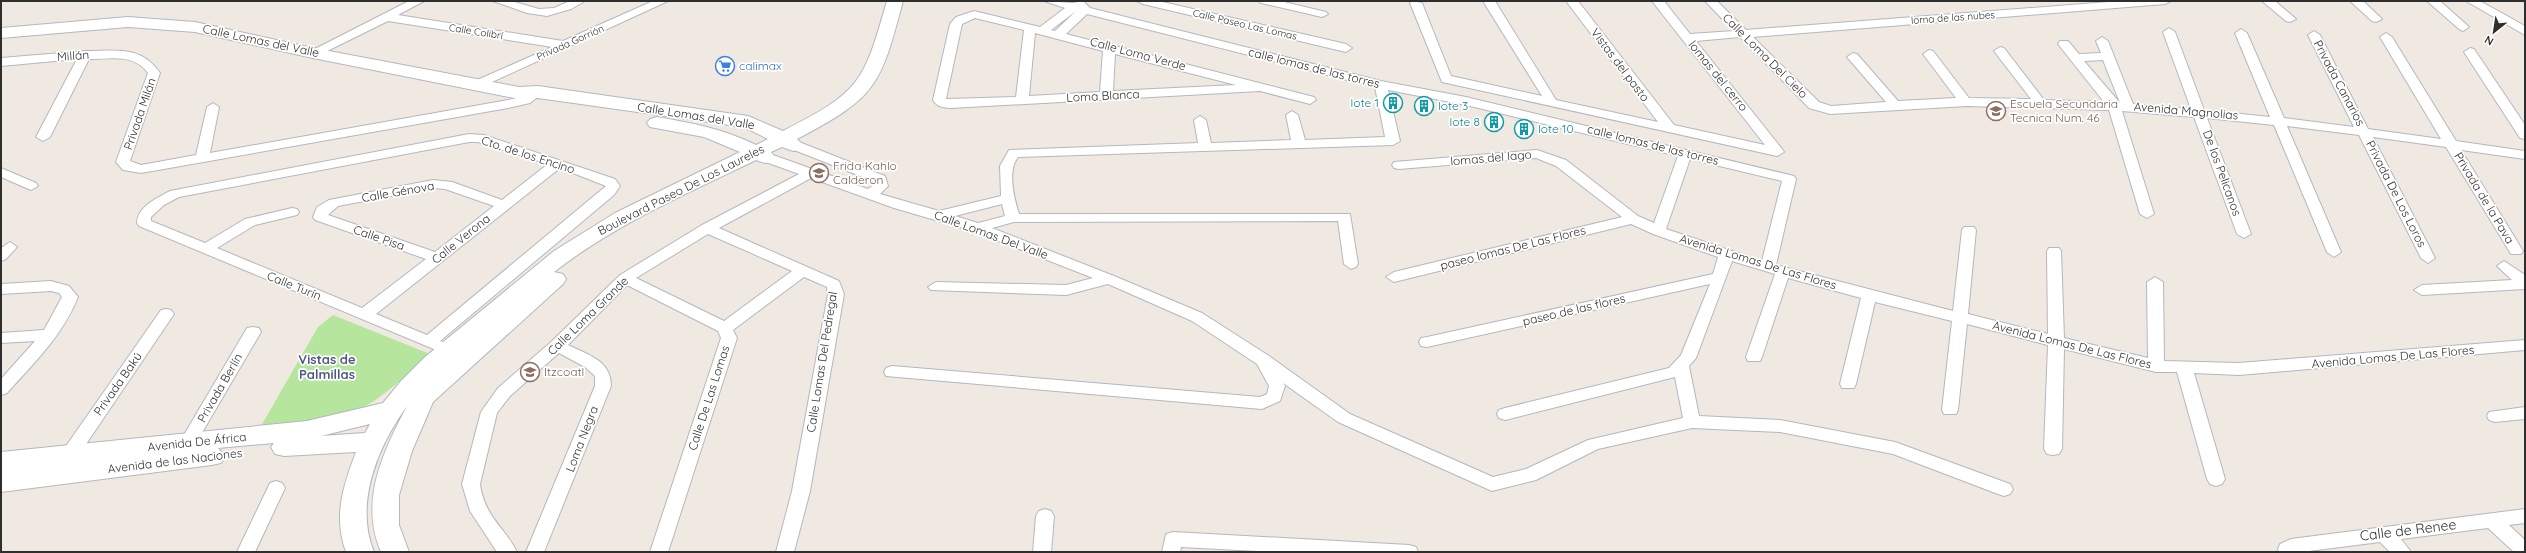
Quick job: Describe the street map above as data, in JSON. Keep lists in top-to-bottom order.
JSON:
{
  "streets": {
    "street": [
      "loma de las nubes",
      "Calle Paseo Las Lomas",
      "Calle Colibrí",
      "Calle Lomas del Valle",
      "Privada Gorrión",
      "Calle Loma Verde",
      "Millán",
      "Calle Loma Del Cielo",
      "Vistas del pasto",
      "calle lomas de las torres",
      "lomas del cerro",
      "Privada Canarios",
      "Loma Blanca",
      "Avenida Magnolias",
      "Privada Milán",
      "Cto. de los Encino",
      "lomas del lago",
      "De los Pelicanos",
      "Boulevard Paseo De Los Laureles",
      "Calle Génova",
      "Privada De Los Loros",
      "Privada de la Pava",
      "Calle Lomas Del Valle",
      "Calle Pisa",
      "Calle Verona",
      "paseo lomas De Las Flores",
      "Avenida Lomas De Las Flores",
      "Calle Turín",
      "paseo de las flores",
      "Calle Loma Grande",
      "Calle Lomas Del Pedregal",
      "Privada Bakú",
      "Privada Berlín",
      "Calle De Las Lomas",
      "Loma Negra",
      "Avenida De África",
      "Avenida de las Naciones",
      "Calle de Renee"
    ]
  },
  "crossings": [
    ["loma de las nubes", "Calle Loma Del Cielo"],
    ["loma de las nubes", "lomas del cerro"],
    ["Calle Colibrí", "Privada Gorrión"],
    ["Calle Lomas del Valle", "Privada Gorrión"],
    ["Calle Lomas del Valle", "Boulevard Paseo De Los Laureles"],
    ["Calle Lomas del Valle", "Calle Lomas Del Valle"],
    ["Calle Lomas del Valle", "Calle Loma Grande"],
    ["Calle Loma Verde", "Loma Blanca"],
    ["Millán", "Privada Milán"],
    ["Calle Loma Del Cielo", "Avenida Magnolias"],
    ["Vistas del pasto", "calle lomas de las torres"],
    ["calle lomas de las torres", "lomas del cerro"],
    ["calle lomas de las torres", "Avenida Lomas De Las Flores"],
    ["Privada Canarios", "Avenida Magnolias"],
    ["Privada Canarios", "Privada De Los Loros"],
    ["Avenida Magnolias", "De los Pelicanos"],
    ["Avenida Magnolias", "Privada De Los Loros"],
    ["Avenida Magnolias", "Privada de la Pava"],
    ["Cto. de los Encino", "Boulevard Paseo De Los Laureles"],
    ["Cto. de los Encino", "Calle Verona"],
    ["Cto. de los Encino", "Calle Turín"],
    ["lomas del lago", "paseo lomas De Las Flores"],
    ["lomas del lago", "Avenida Lomas De Las Flores"],
    ["Boulevard Paseo De Los Laureles", "Calle Turín"],
    ["Boulevard Paseo De Los Laureles", "Avenida De África"],
    ["Boulevard Paseo De Los Laureles", "Avenida de las Naciones"],
    ["Calle Génova", "Calle Pisa"],
    ["Calle Génova", "Calle Verona"],
    ["Calle Pisa", "Calle Verona"],
    ["Calle Verona", "Calle Turín"],
    ["paseo lomas De Las Flores", "Avenida Lomas De Las Flores"],
    ["Calle Loma Grande", "Calle Lomas Del Pedregal"],
    ["Calle Loma Grande", "Calle De Las Lomas"],
    ["Calle Loma Grande", "Loma Negra"],
    ["Privada Bakú", "Avenida De África"],
    ["Privada Berlín", "Avenida De África"]
  ],
  "districts": ["Vistas de Palmillas"],
  "places": {
    "supermarket": ["calimax"],
    "building": [
      "lote 1",
      "lote 3",
      "lote 8",
      "lote 10"
    ],
    "school or university": ["Escuela Secundaria Tecnica Num. 46", "Frida Kahlo Calderon", "Itzcoatl"]
  },
  "north": "bottom left"
}
